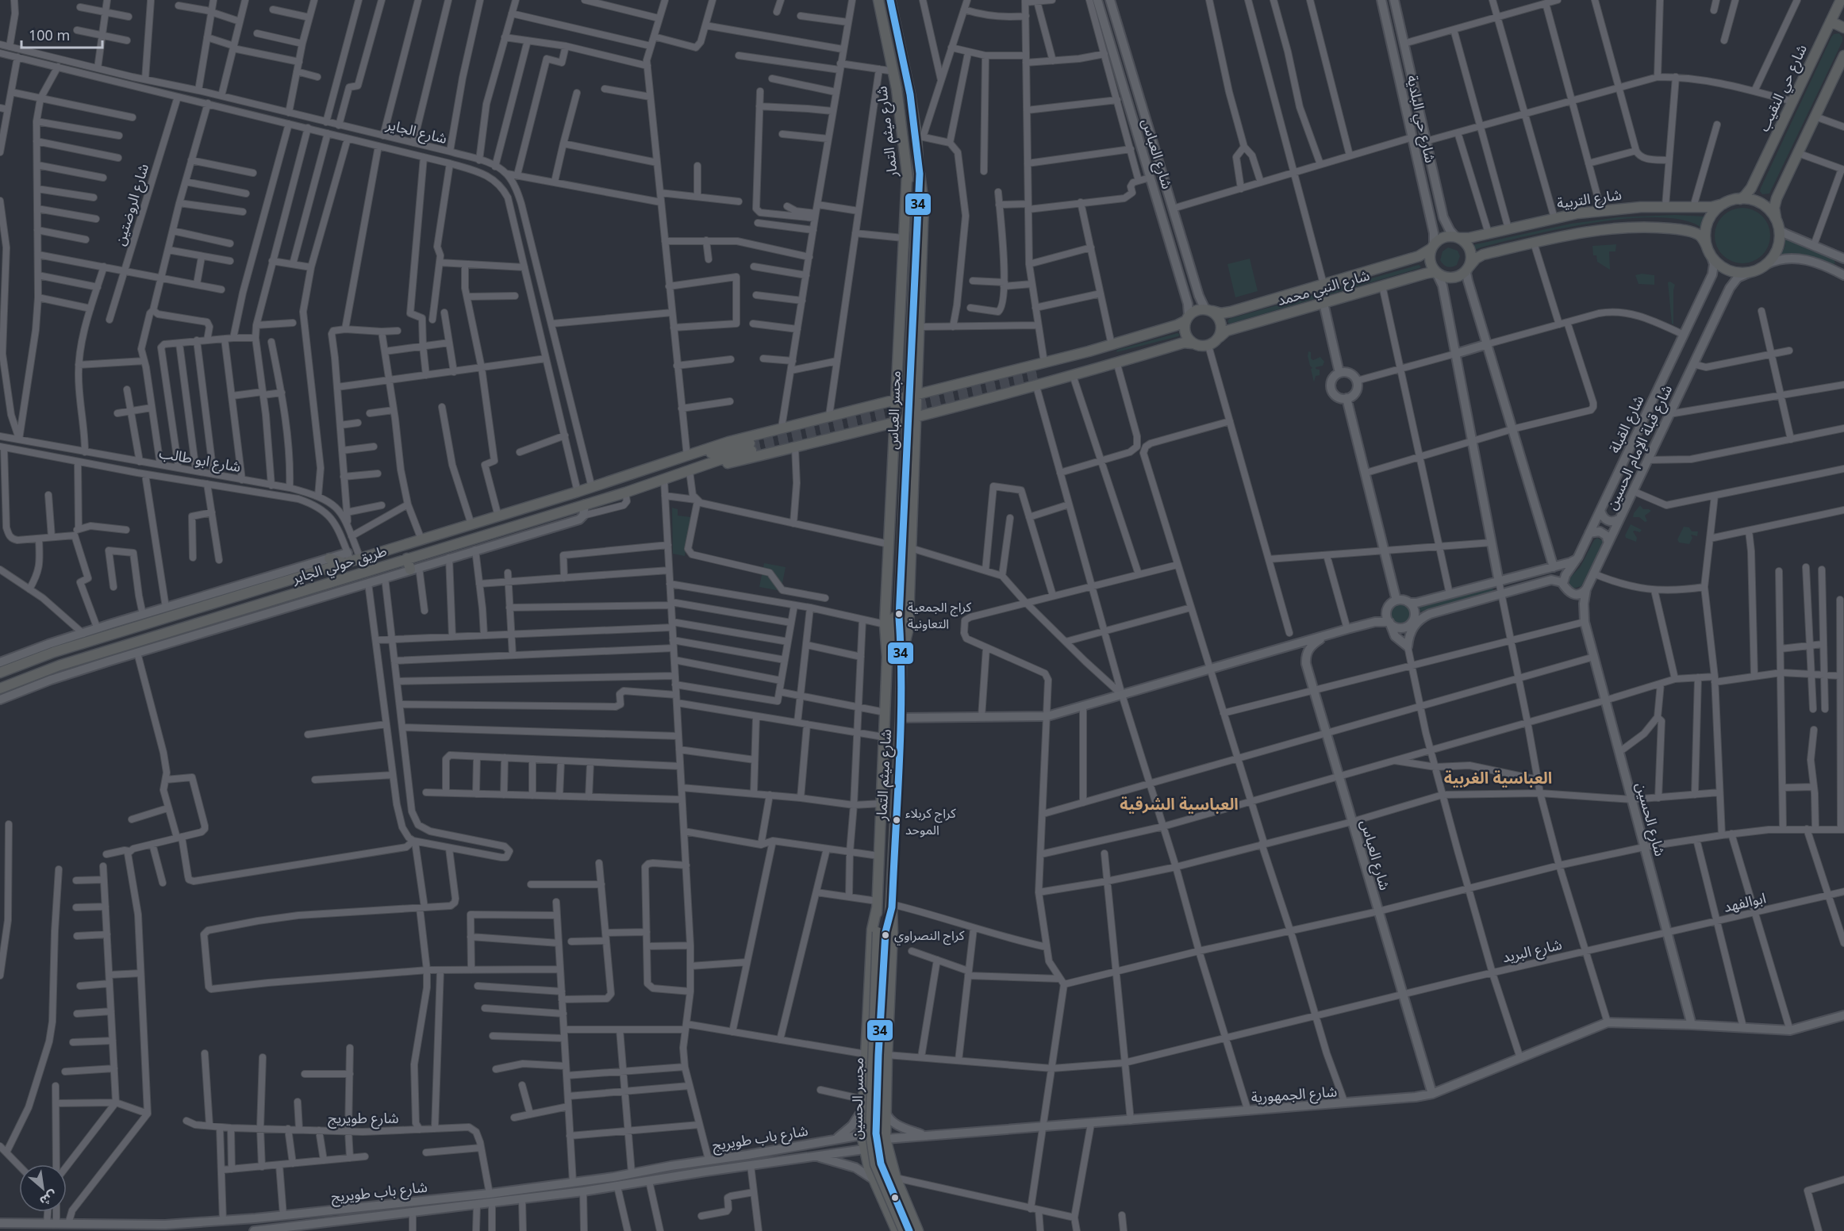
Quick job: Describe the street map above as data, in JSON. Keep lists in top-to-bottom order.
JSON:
{
  "streets": {
    "highway": [
      "شارع حي النقيب",
      "شارع ميثم التمار",
      "شارع التربية",
      "شارع النبي محمد",
      "مجسر العباس",
      "طريق حولي الجاير",
      "مجسر الحسين"
    ],
    "main road": [
      "شارع حي البلدية",
      "شارع العباس",
      "شارع القبلة",
      "شارع قبلة الإمام الحسين",
      "شارع الحسين",
      "شارع الجمهورية",
      "شارع باب طويريج"
    ],
    "street": [
      "شارع الجاير",
      "شارع الروضتين",
      "شارع ابو طالب",
      "ابوالفهد",
      "شارع البريد",
      "شارع طويريج"
    ]
  },
  "crossings": [
    ["شارع حي النقيب", "شارع التربية"],
    ["شارع حي النقيب", "شارع القبلة"],
    ["شارع حي النقيب", "شارع قبلة الإمام الحسين"],
    ["شارع حي البلدية", "شارع التربية"],
    ["شارع حي البلدية", "شارع النبي محمد"],
    ["شارع الجاير", "شارع الروضتين"],
    ["شارع الجاير", "طريق حولي الجاير"],
    ["شارع ميثم التمار", "مجسر العباس"],
    ["شارع ميثم التمار", "مجسر الحسين"],
    ["شارع العباس", "شارع النبي محمد"],
    ["شارع العباس", "شارع البريد"],
    ["شارع العباس", "شارع الجمهورية"],
    ["شارع التربية", "شارع النبي محمد"],
    ["شارع التربية", "شارع القبلة"],
    ["شارع التربية", "شارع قبلة الإمام الحسين"],
    ["شارع القبلة", "شارع قبلة الإمام الحسين"],
    ["شارع قبلة الإمام الحسين", "شارع الحسين"],
    ["شارع ابو طالب", "طريق حولي الجاير"],
    ["شارع الحسين", "ابوالفهد"],
    ["شارع الحسين", "شارع البريد"],
    ["شارع الحسين", "شارع الجمهورية"],
    ["ابوالفهد", "شارع البريد"],
    ["شارع الجمهورية", "شارع باب طويريج"],
    ["شارع طويريج", "شارع باب طويريج"]
  ],
  "districts": ["العباسية الغربية", "العباسية الشرقية"],
  "places": ["كراج الجمعية التعاونية", "كراج كربلاء الموحد", "كراج النصراوي"],
  "lines": ["transit line 34"],
  "scale_bar": "100 m",
  "north": "bottom right"
}
